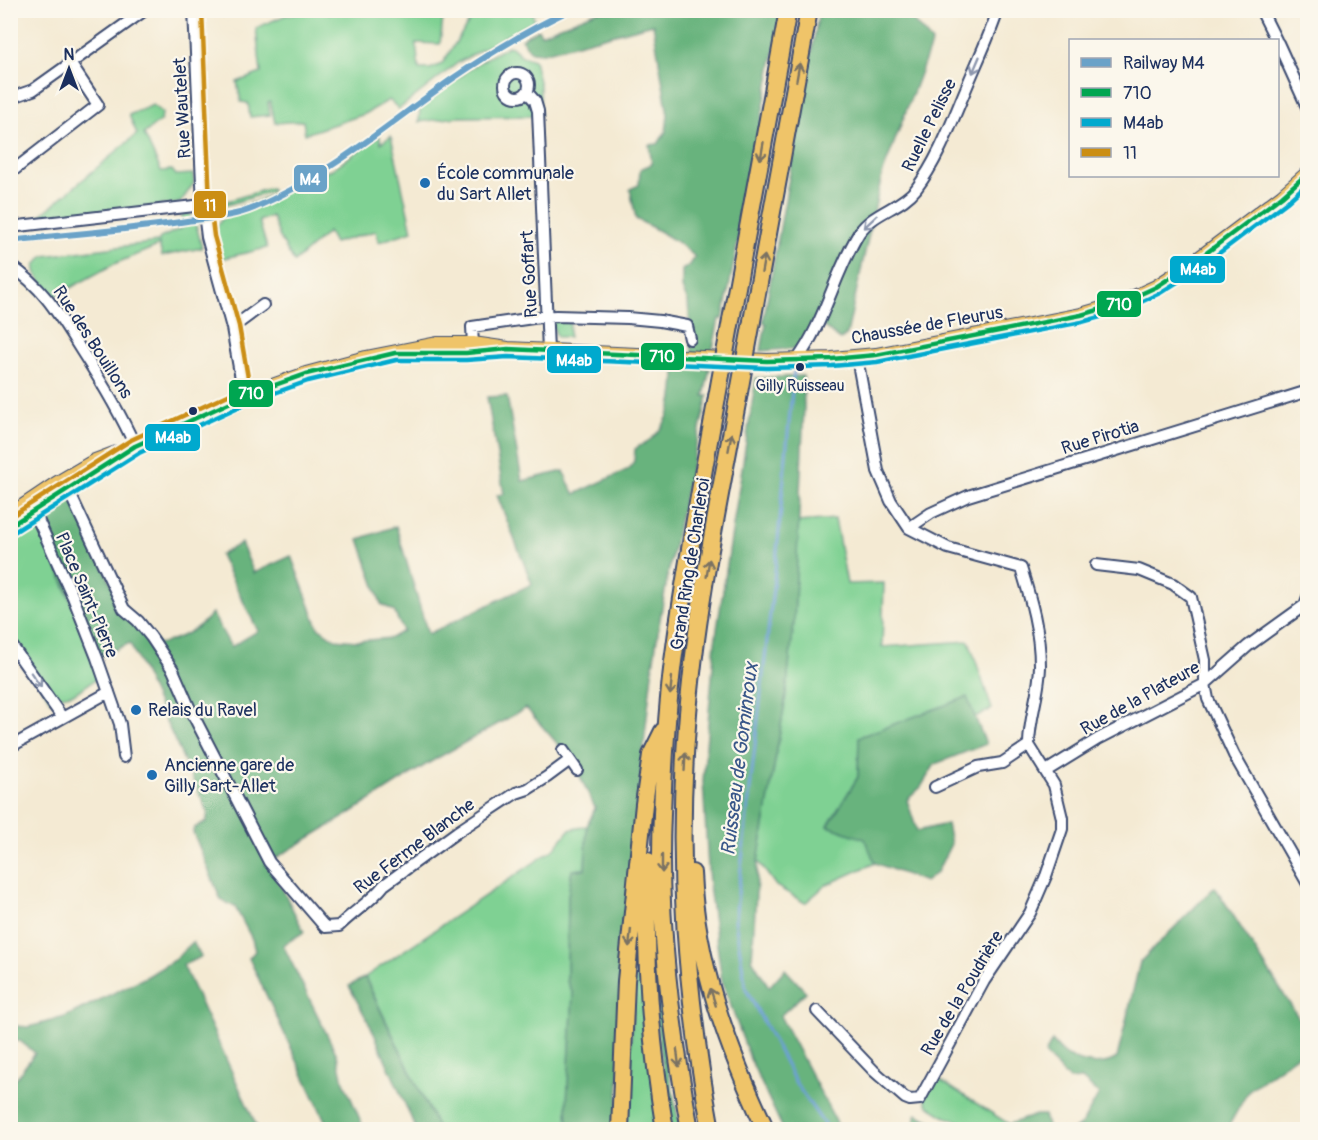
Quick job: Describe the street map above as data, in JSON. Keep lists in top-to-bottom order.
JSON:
{
  "streets": {
    "highway": ["Grand Ring de Charleroi"],
    "main road": ["Chaussée de Fleurus"],
    "street": [
      "Rue Wautelet",
      "Ruelle Pelisse",
      "Rue Goffart",
      "Rue des Bouillons",
      "Rue Pirotia",
      "Place Saint-Pierre",
      "Rue de la Plateure",
      "Rue Ferme Blanche",
      "Rue de la Poudrière"
    ]
  },
  "crossings": [
    ["Ruelle Pelisse", "Chaussée de Fleurus"],
    ["Rue Goffart", "Chaussée de Fleurus"],
    ["Chaussée de Fleurus", "Rue des Bouillons"],
    ["Chaussée de Fleurus", "Place Saint-Pierre"],
    ["Chaussée de Fleurus", "Rue Ferme Blanche"],
    ["Rue de la Plateure", "Rue de la Poudrière"]
  ],
  "one_way": ["Ruelle Pelisse"],
  "water": ["Ruisseau de Gominroux"],
  "places": [
    "École communale du Sart Allet",
    "Gilly Ruisseau",
    "Relais du Ravel",
    "Ancienne gare de Gilly Sart-Allet"
  ],
  "lines": [
    "rail line M4",
    "transit line 11",
    "transit line 710",
    "transit line M4ab"
  ],
  "legend": [
    "Railway M4",
    "710",
    "M4ab",
    "11"
  ],
  "north": "top"
}
